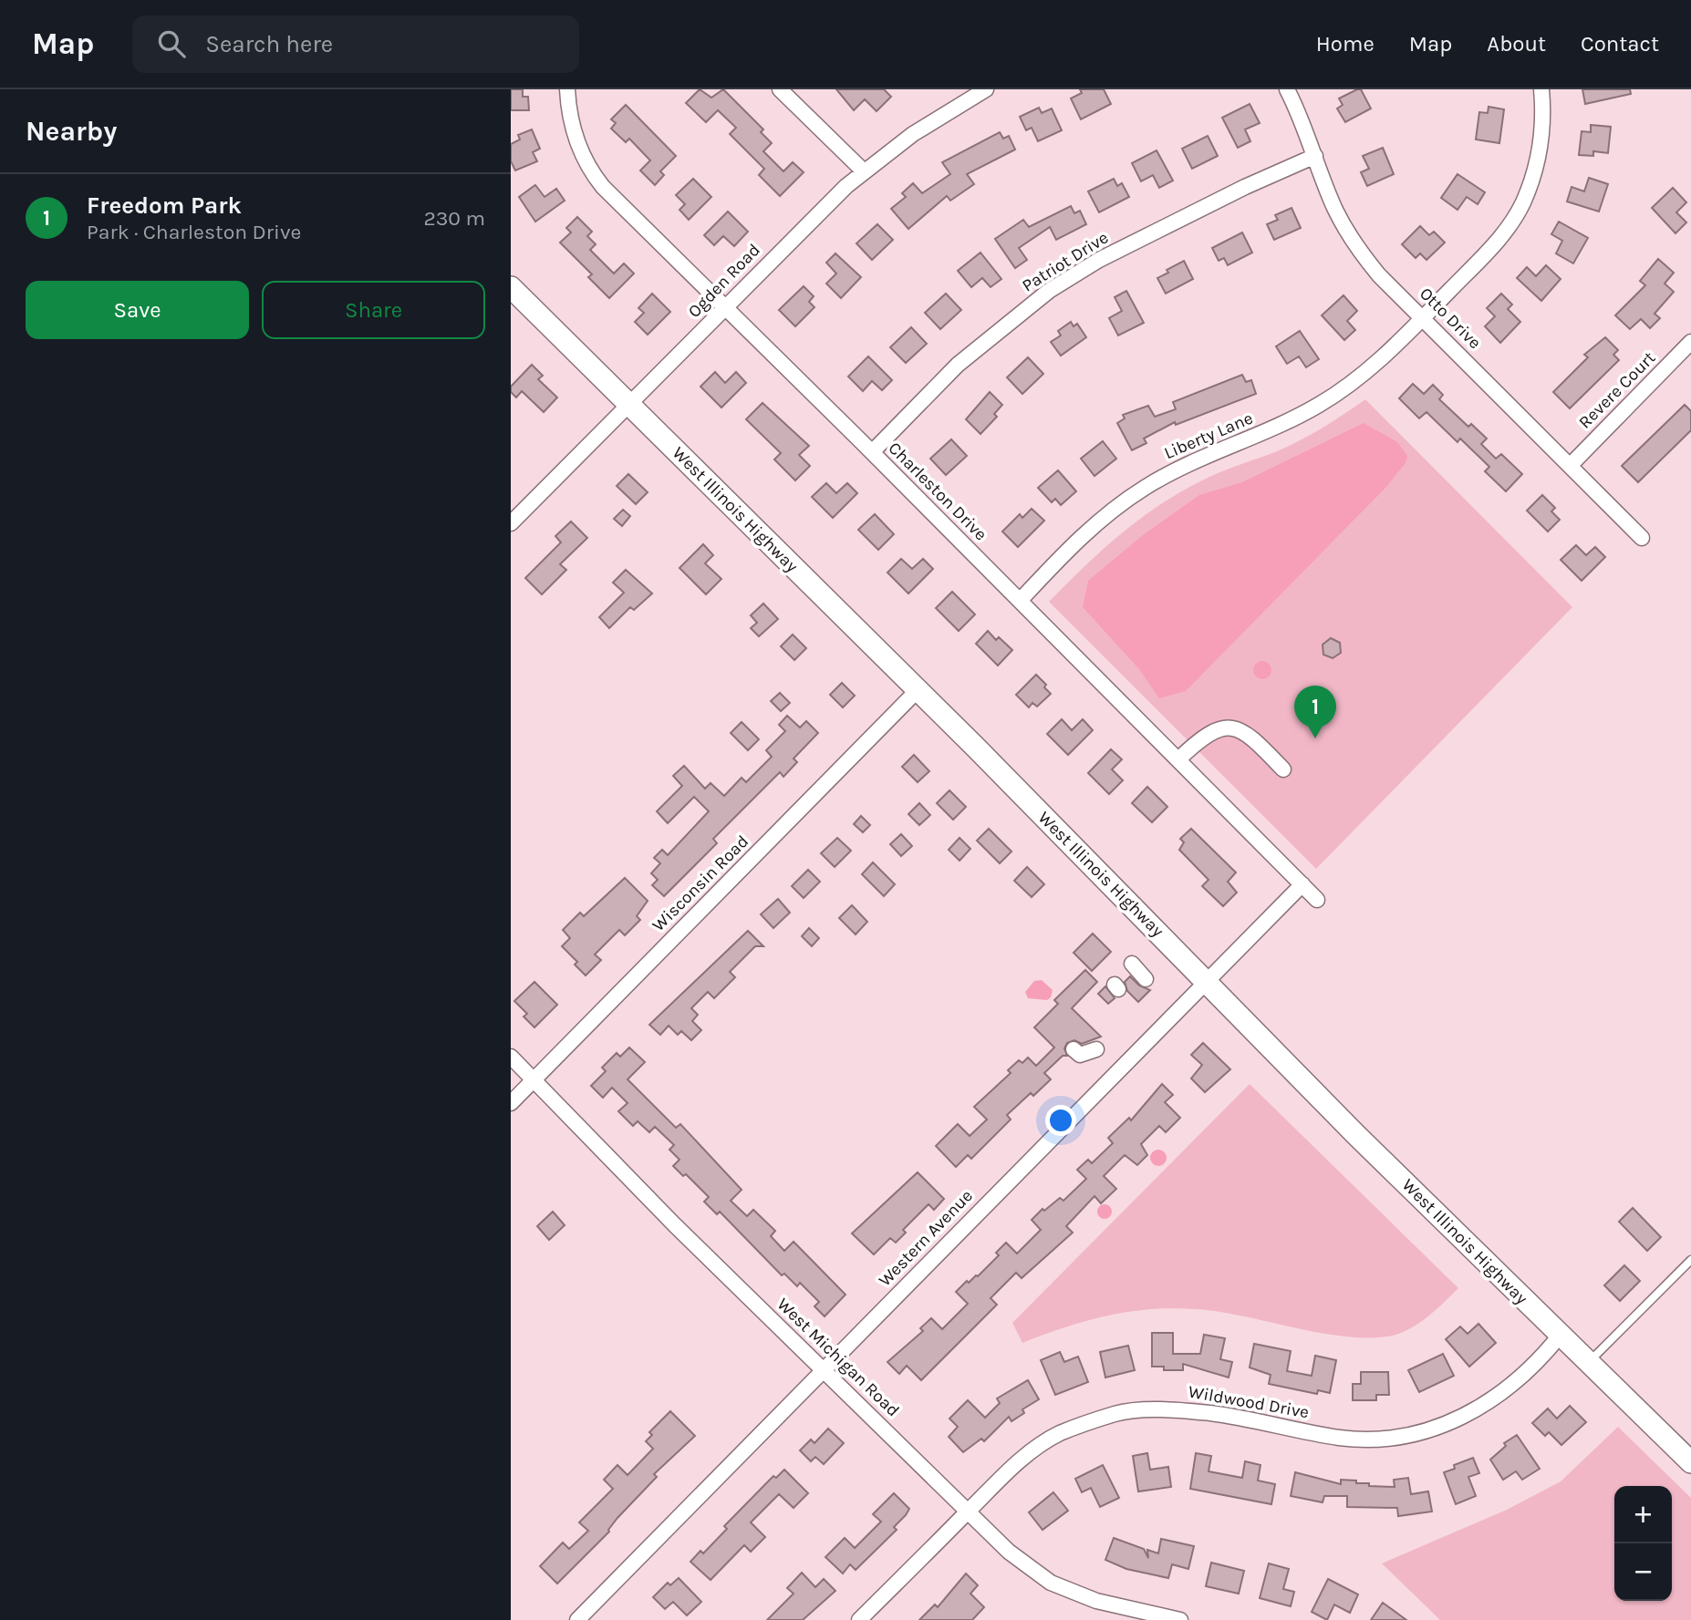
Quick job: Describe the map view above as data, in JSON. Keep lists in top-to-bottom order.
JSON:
{
  "streets": {
    "street": [
      "Patriot Drive",
      "Ogden Road",
      "Otto Drive",
      "Revere Court",
      "Liberty Lane",
      "Charleston Drive",
      "West Illinois Highway",
      "Wisconsin Road",
      "Western Avenue",
      "West Michigan Road",
      "Wildwood Drive"
    ]
  },
  "crossings": [
    ["Patriot Drive", "Otto Drive"],
    ["Patriot Drive", "Charleston Drive"],
    ["Ogden Road", "Charleston Drive"],
    ["Ogden Road", "West Illinois Highway"],
    ["Otto Drive", "Revere Court"],
    ["Otto Drive", "Liberty Lane"],
    ["Liberty Lane", "Charleston Drive"],
    ["Charleston Drive", "Western Avenue"],
    ["West Illinois Highway", "Wisconsin Road"],
    ["West Illinois Highway", "Western Avenue"],
    ["West Illinois Highway", "Wildwood Drive"],
    ["Wisconsin Road", "West Michigan Road"],
    ["Western Avenue", "West Michigan Road"],
    ["West Michigan Road", "Wildwood Drive"]
  ],
  "page": {
    "header": "Map",
    "search": "Search here",
    "nav": [
      "Home",
      "Map",
      "About",
      "Contact"
    ],
    "heading": "Nearby",
    "list": [
      {
        "mark": "1",
        "name": "Freedom Park",
        "note": "Park · Charleston Drive",
        "value": "230 m"
      }
    ],
    "buttons": ["Save", "Share"],
    "pins": "1",
    "map_buttons": ["+", "−"]
  }
}
